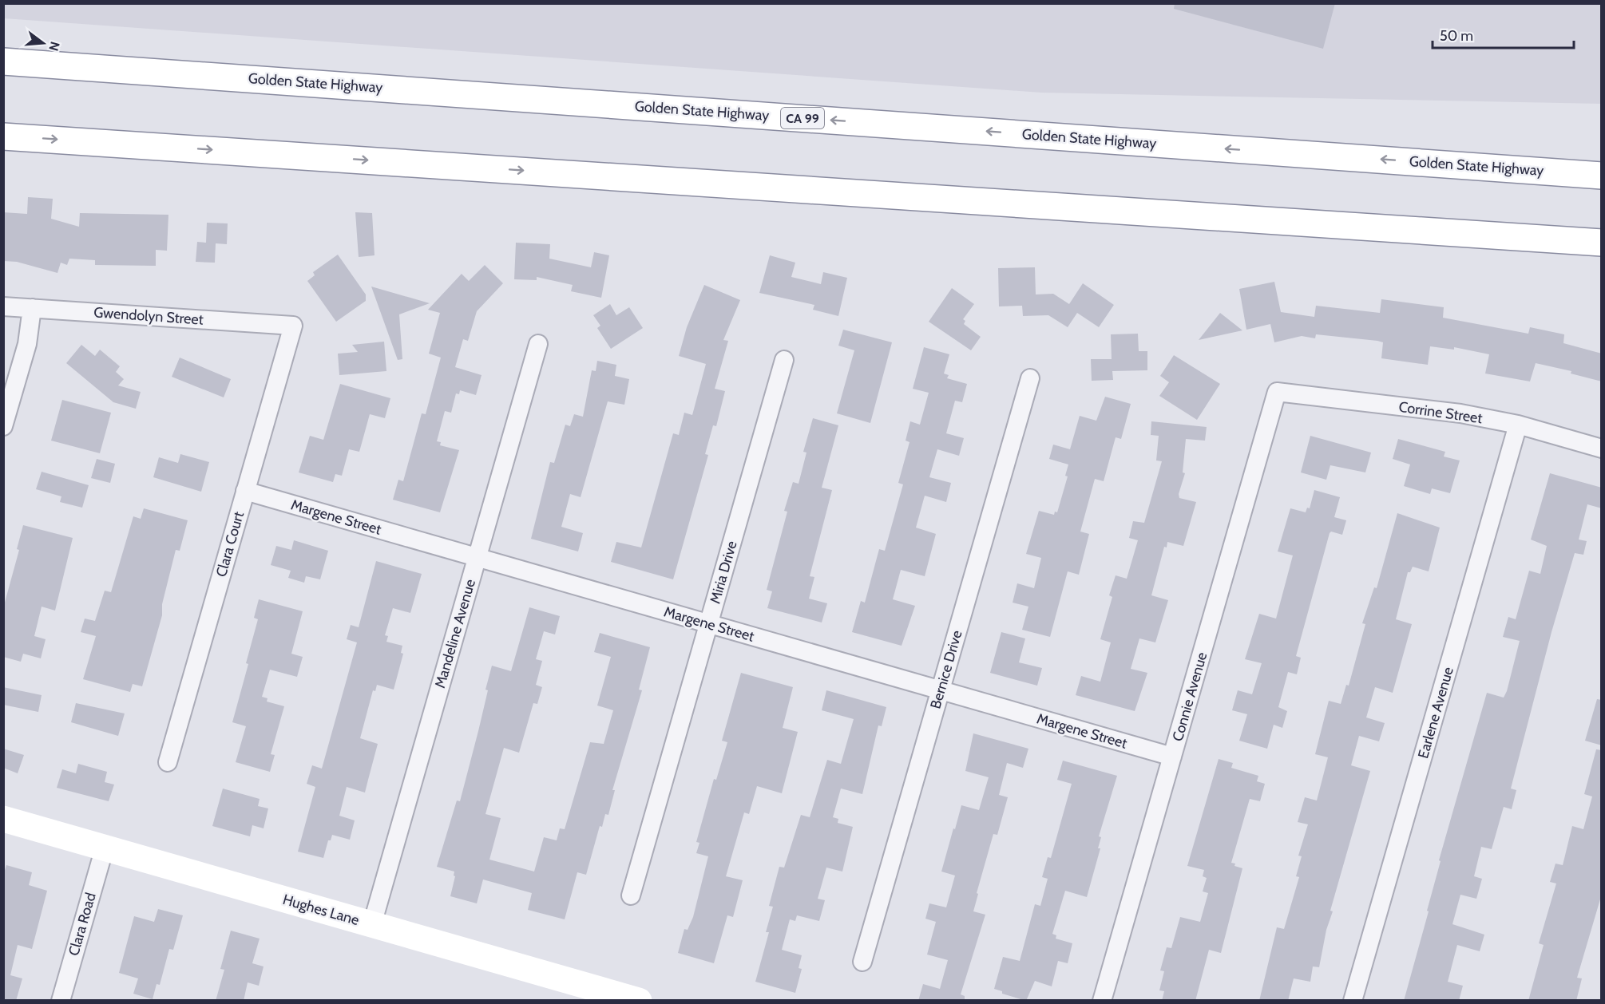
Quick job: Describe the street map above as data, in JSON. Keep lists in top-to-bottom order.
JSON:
{
  "streets": {
    "main road": ["Golden State Highway", "CA 99", "Hughes Lane"],
    "street": [
      "Gwendolyn Street",
      "Corrine Street",
      "Margene Street",
      "Clara Court",
      "Miria Drive",
      "Mandeline Avenue",
      "Bernice Drive",
      "Connie Avenue",
      "Earlene Avenue",
      "Clara Road"
    ]
  },
  "crossings": [
    ["Gwendolyn Street", "Clara Court"],
    ["Corrine Street", "Connie Avenue"],
    ["Corrine Street", "Earlene Avenue"],
    ["Margene Street", "Clara Court"],
    ["Margene Street", "Miria Drive"],
    ["Margene Street", "Mandeline Avenue"],
    ["Margene Street", "Bernice Drive"],
    ["Margene Street", "Connie Avenue"],
    ["Mandeline Avenue", "Hughes Lane"],
    ["Hughes Lane", "Clara Road"]
  ],
  "scale_bar": "50 m",
  "north": "right"
}
